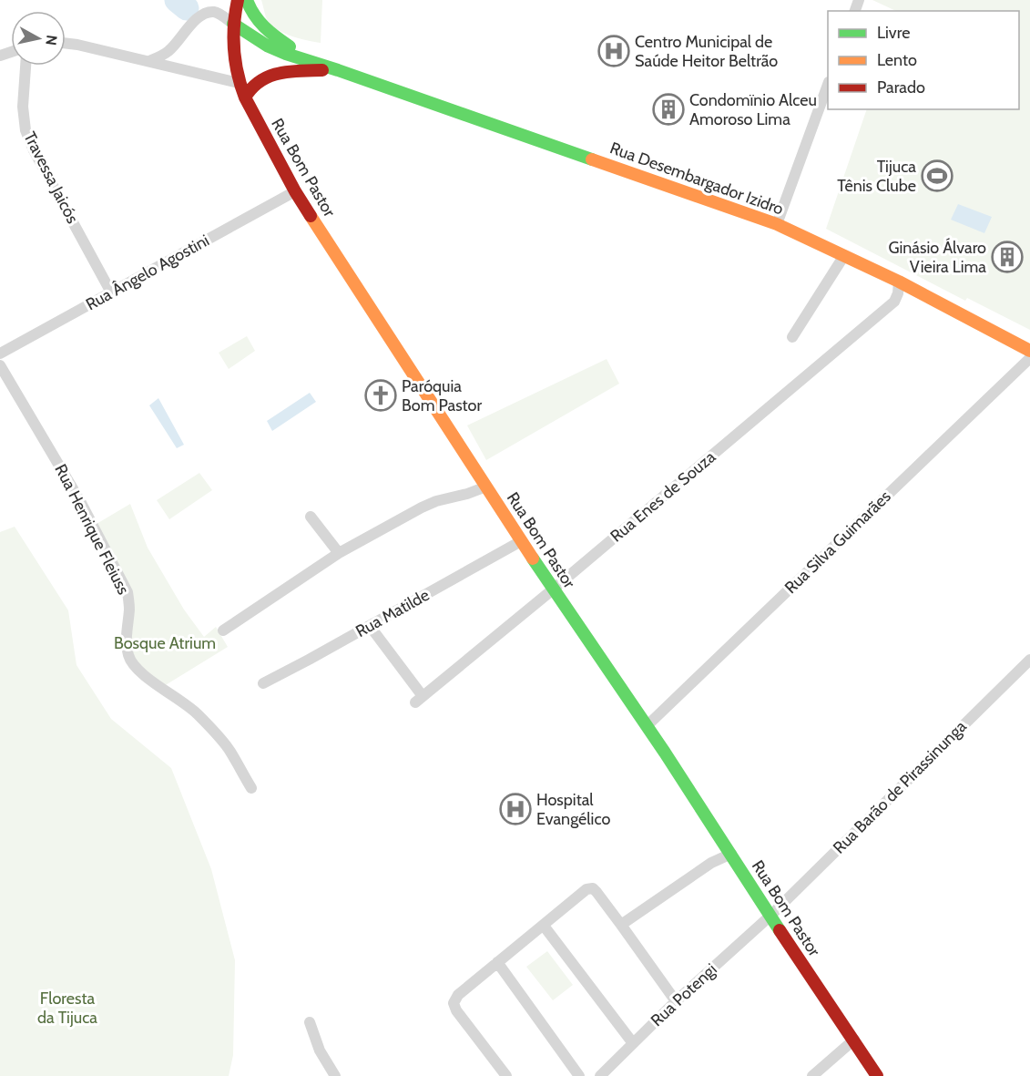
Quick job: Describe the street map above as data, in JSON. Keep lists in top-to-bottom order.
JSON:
{
  "streets": {
    "street": [
      "Rua Bom Pastor",
      "Travessa Jaicós",
      "Rua Desembargador Izidro",
      "Rua Ângelo Agostini",
      "Rua Enes de Souza",
      "Rua Henrique Fleiuss",
      "Rua Silva Guimarães",
      "Rua Matilde",
      "Rua Barão de Pirassinunga",
      "Rua Potengi"
    ]
  },
  "crossings": [
    ["Rua Bom Pastor", "Rua Desembargador Izidro"],
    ["Rua Bom Pastor", "Rua Ângelo Agostini"],
    ["Rua Bom Pastor", "Rua Enes de Souza"],
    ["Rua Bom Pastor", "Rua Silva Guimarães"],
    ["Rua Bom Pastor", "Rua Matilde"],
    ["Rua Bom Pastor", "Rua Barão de Pirassinunga"],
    ["Rua Bom Pastor", "Rua Potengi"],
    ["Travessa Jaicós", "Rua Ângelo Agostini"],
    ["Rua Desembargador Izidro", "Rua Enes de Souza"],
    ["Rua Enes de Souza", "Rua Matilde"],
    ["Rua Barão de Pirassinunga", "Rua Potengi"]
  ],
  "parks": ["Bosque Atrium", "Floresta da Tijuca"],
  "places": {
    "hospital": ["Centro Municipal de Saúde Heitor Beltrão", "Hospital Evangélico"],
    "building": ["Condomïnio Alceu Amoroso Lima", "Ginásio Álvaro Vieira Lima"],
    "sports": ["Tijuca Tênis Clube"],
    "church": ["Paróquia Bom Pastor"]
  },
  "legend": ["Livre", "Lento", "Parado"],
  "north": "right"
}
